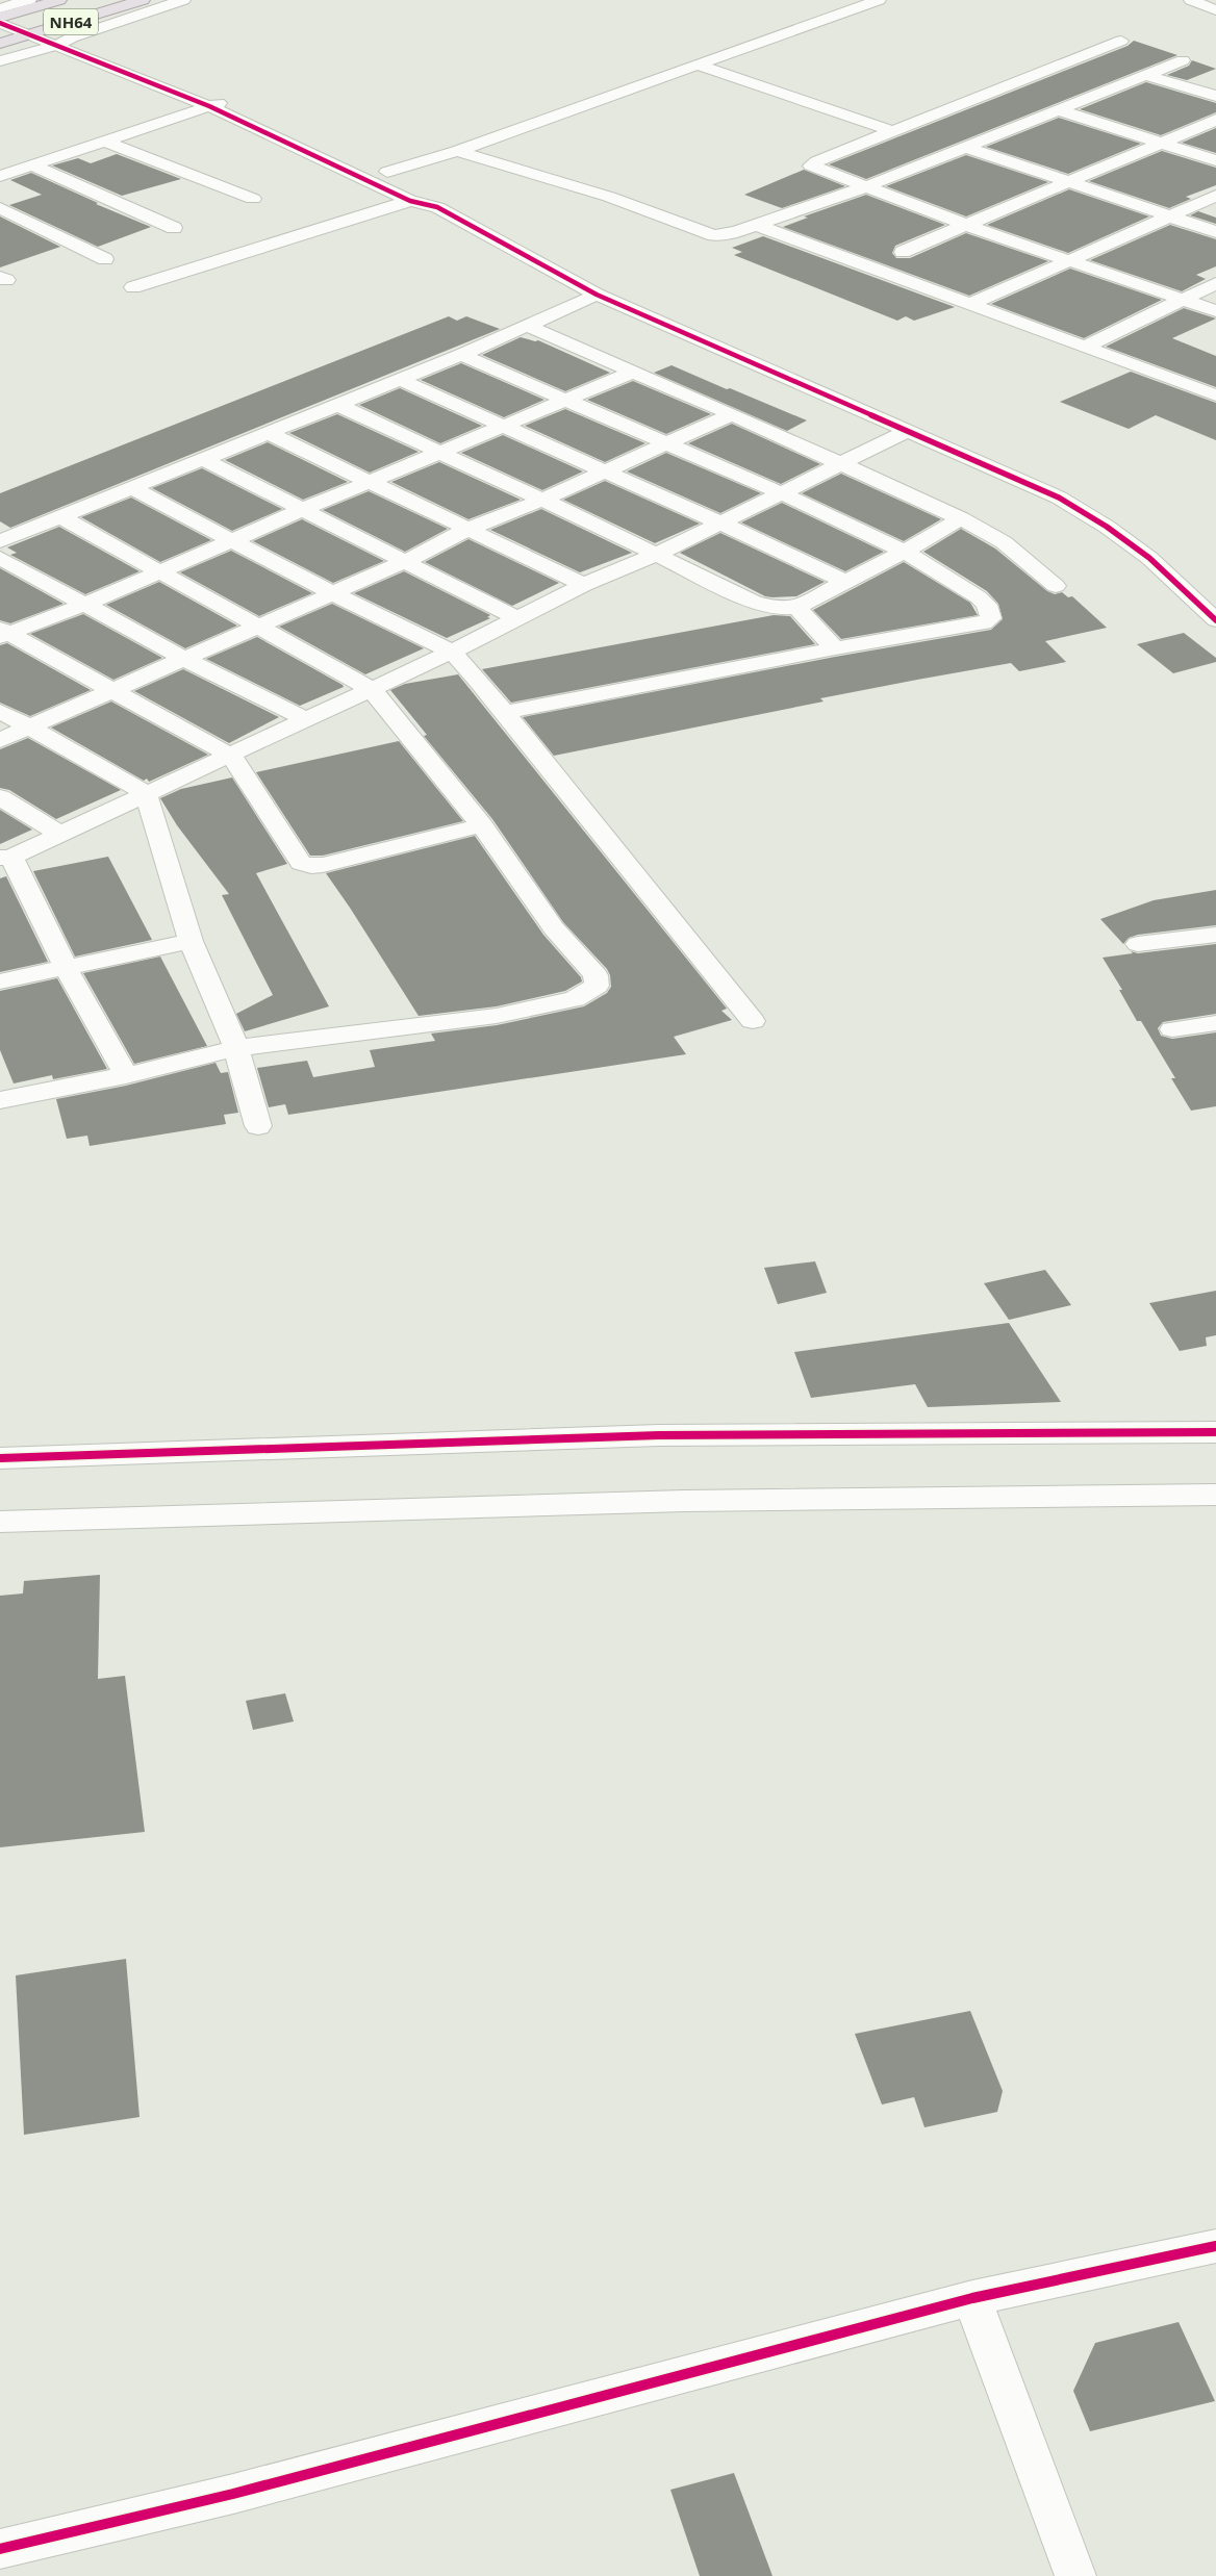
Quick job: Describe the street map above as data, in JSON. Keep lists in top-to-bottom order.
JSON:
{
  "streets": {
    "highway": ["NH64"]
  }
}
